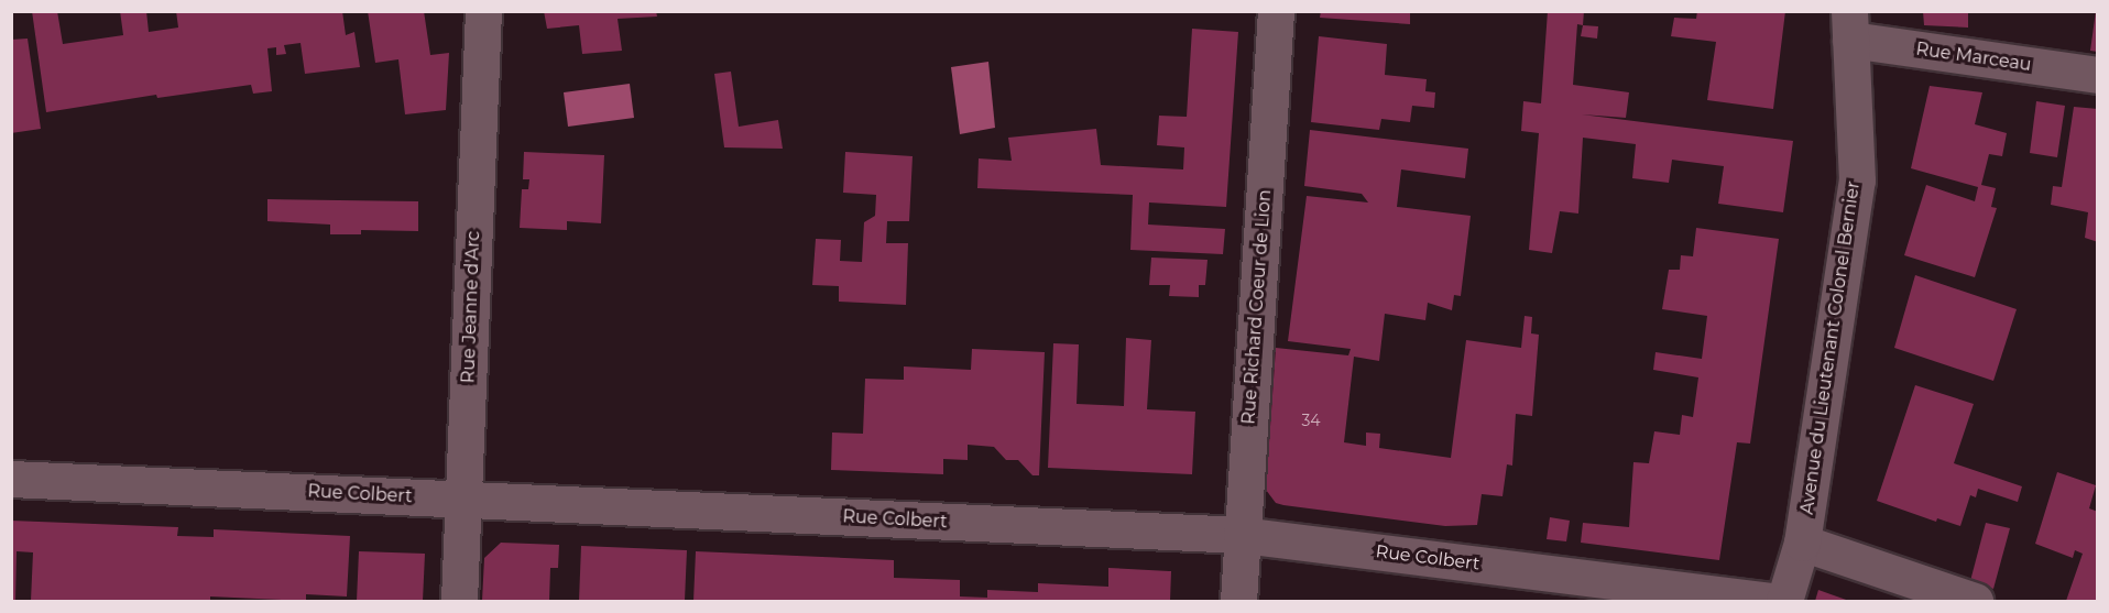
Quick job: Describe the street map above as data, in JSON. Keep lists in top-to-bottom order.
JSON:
{
  "streets": {
    "street": [
      "Rue Marceau",
      "Rue Jeanne d'Arc",
      "Rue Richard Coeur de Lion",
      "Avenue du Lieutenant Colonel Bernier",
      "Rue Colbert"
    ]
  },
  "crossings": [
    ["Rue Marceau", "Avenue du Lieutenant Colonel Bernier"],
    ["Rue Jeanne d'Arc", "Rue Colbert"],
    ["Rue Richard Coeur de Lion", "Rue Colbert"]
  ],
  "house_numbers": ["34"]
}
